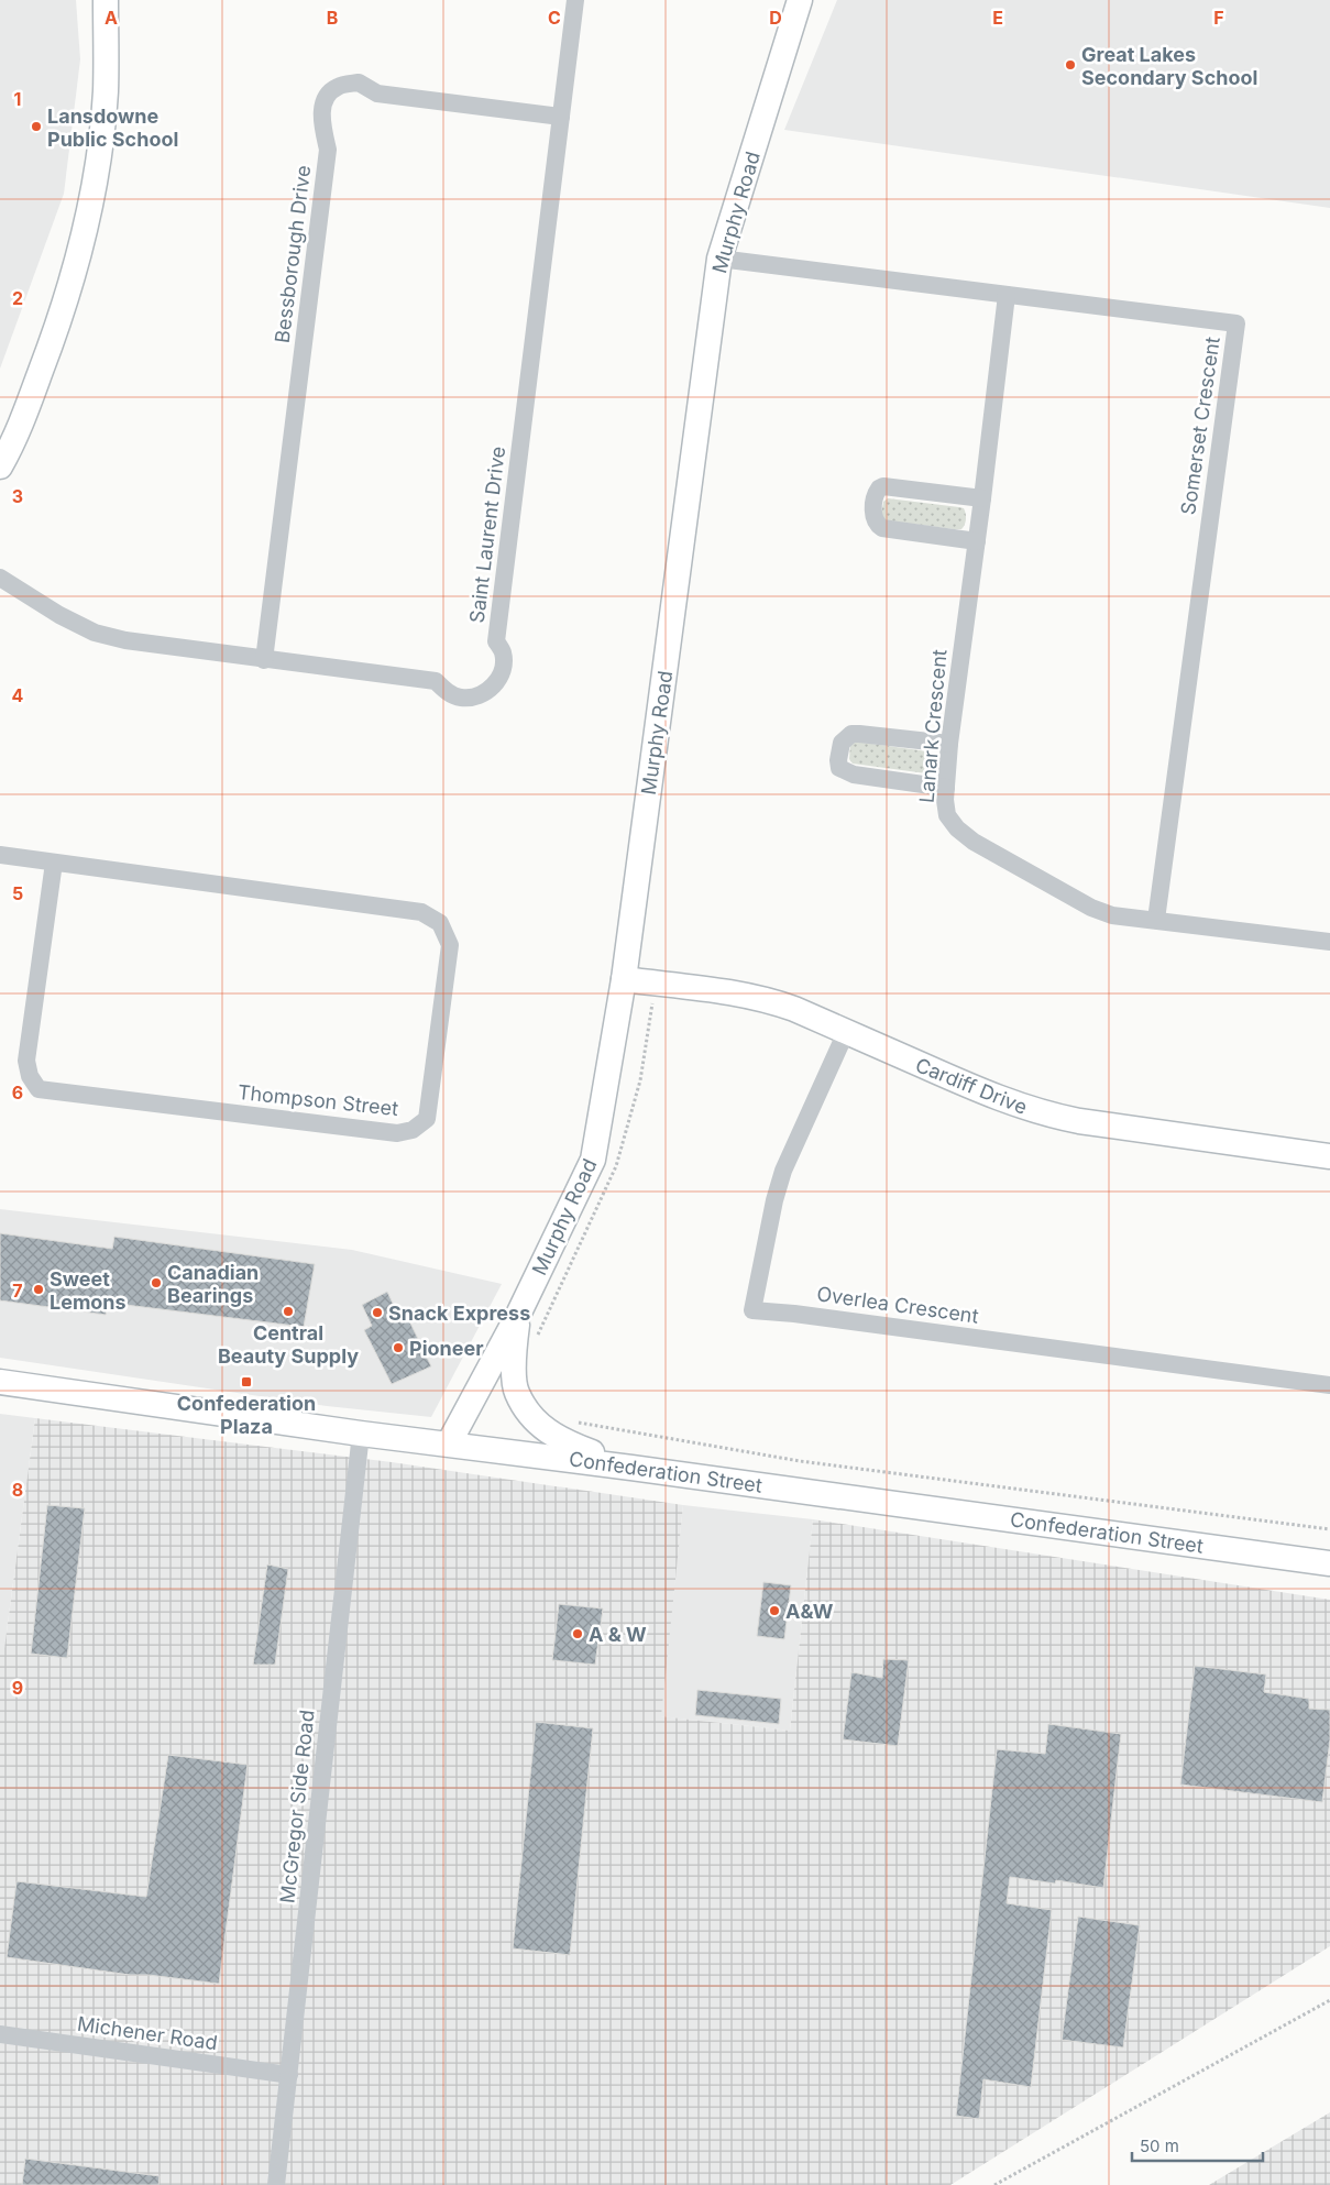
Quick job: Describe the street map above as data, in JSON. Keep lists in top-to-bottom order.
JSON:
{
  "streets": {
    "street": [
      "Murphy Road",
      "Bessborough Drive",
      "Somerset Crescent",
      "Saint Laurent Drive",
      "Lanark Crescent",
      "Cardiff Drive",
      "Thompson Street",
      "Overlea Crescent",
      "Confederation Street",
      "McGregor Side Road",
      "Michener Road"
    ]
  },
  "crossings": [
    ["Murphy Road", "Somerset Crescent"],
    ["Murphy Road", "Cardiff Drive"],
    ["Murphy Road", "Confederation Street"],
    ["Bessborough Drive", "Saint Laurent Drive"],
    ["Somerset Crescent", "Lanark Crescent"],
    ["Cardiff Drive", "Overlea Crescent"],
    ["Confederation Street", "McGregor Side Road"],
    ["McGregor Side Road", "Michener Road"]
  ],
  "places": {
    "other": [
      "Great Lakes Secondary School",
      "Lansdowne Public School",
      "Canadian Bearings",
      "Sweet Lemons",
      "Central Beauty Supply",
      "Snack Express",
      "Pioneer",
      "A&W",
      "A & W"
    ],
    "transit": ["Confederation Plaza"]
  },
  "scale_bar": "50 m",
  "grid": {
    "columns": [
      "A",
      "B",
      "C",
      "D",
      "E",
      "F"
    ],
    "rows": [
      "1",
      "2",
      "3",
      "4",
      "5",
      "6",
      "7",
      "8",
      "9"
    ]
  }
}
